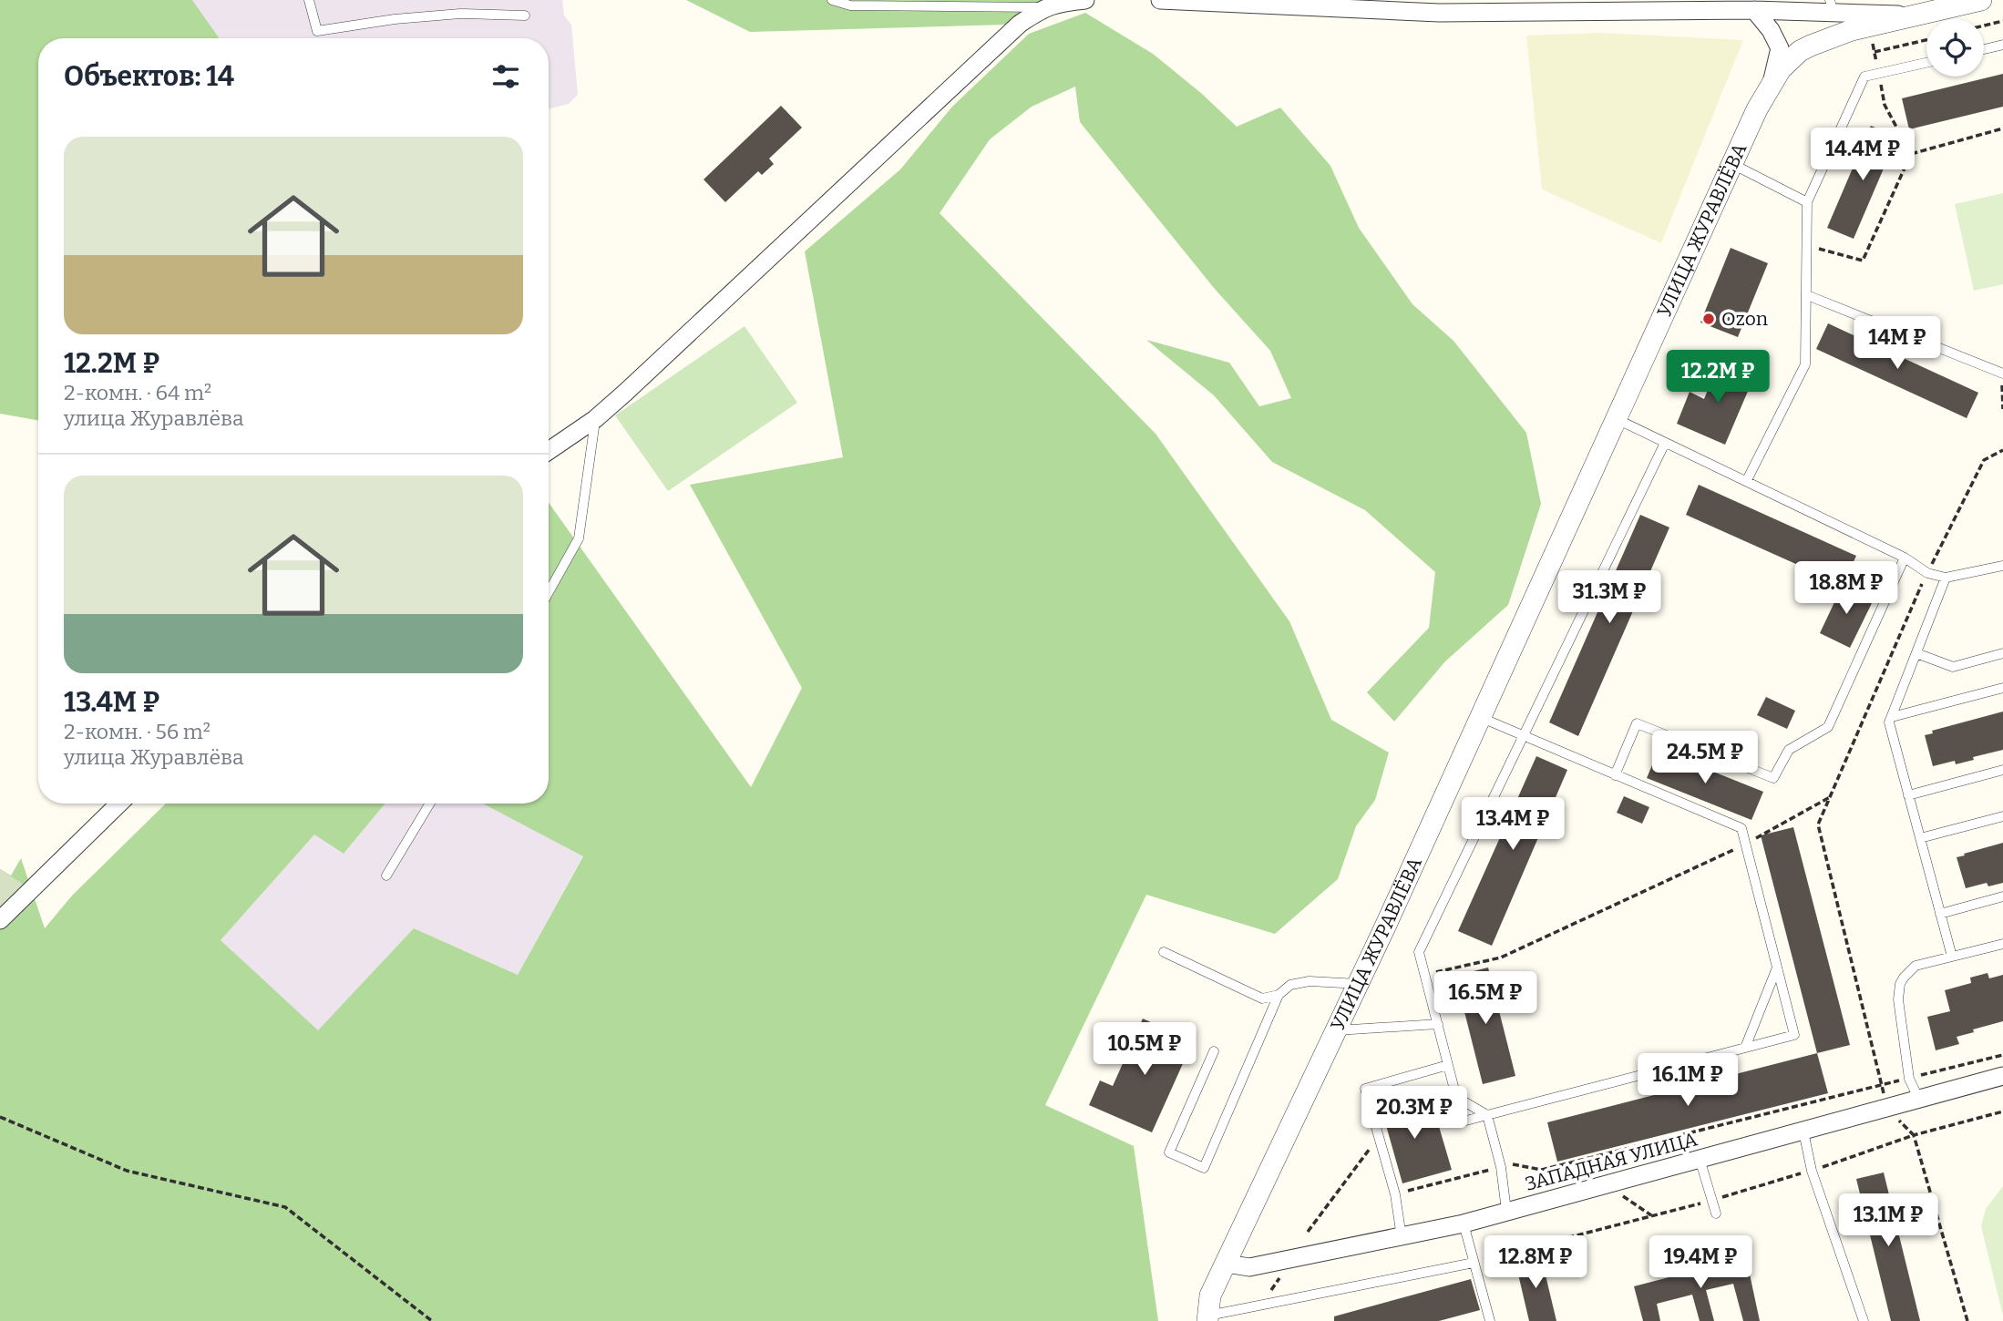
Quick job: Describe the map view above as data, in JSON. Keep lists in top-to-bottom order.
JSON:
{
  "streets": {
    "street": ["УЛИЦА ЖУРАВЛЁВА", "ЗАПАДНАЯ УЛИЦА"]
  },
  "crossings": [
    ["УЛИЦА ЖУРАВЛЁВА", "ЗАПАДНАЯ УЛИЦА"]
  ],
  "places": ["Ozon"],
  "page": {
    "heading": "Объектов: 14",
    "list": [
      {
        "name": "12.2M ₽",
        "note": "2-комн. · 64 m² · улица Журавлёва"
      },
      {
        "name": "13.4M ₽",
        "note": "2-комн. · 56 m² · улица Журавлёва"
      }
    ],
    "price": [
      "14.4M ₽",
      "14M ₽",
      "12.2M ₽",
      "18.8M ₽",
      "31.3M ₽",
      "24.5M ₽",
      "13.4M ₽",
      "16.5M ₽",
      "10.5M ₽",
      "16.1M ₽",
      "20.3M ₽",
      "13.1M ₽",
      "12.8M ₽",
      "19.4M ₽"
    ]
  }
}
